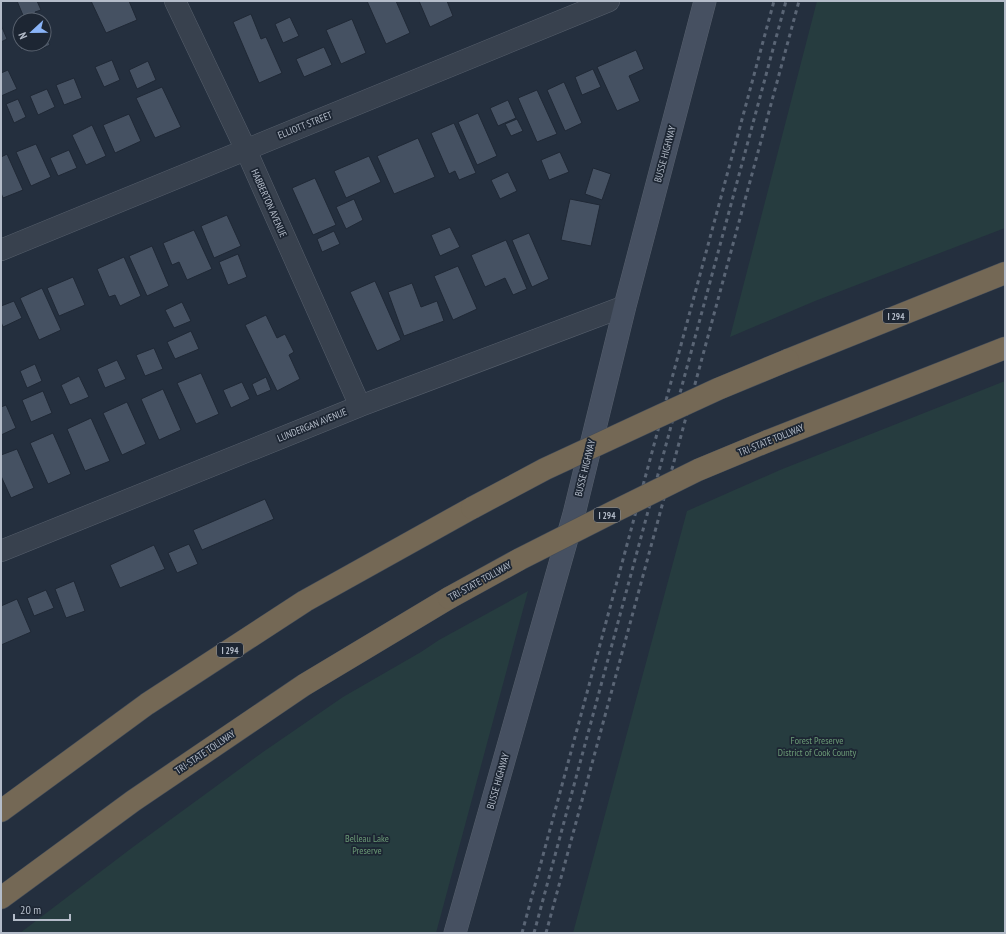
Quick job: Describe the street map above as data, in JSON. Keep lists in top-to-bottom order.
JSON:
{
  "streets": {
    "highway": ["I 294", "TRI-STATE TOLLWAY"],
    "main road": ["BUSSE HIGHWAY"],
    "street": ["ELLIOTT STREET", "HABBERTON AVENUE", "LUNDERGAN AVENUE"]
  },
  "crossings": [
    ["ELLIOTT STREET", "HABBERTON AVENUE"],
    ["BUSSE HIGHWAY", "LUNDERGAN AVENUE"],
    ["HABBERTON AVENUE", "LUNDERGAN AVENUE"]
  ],
  "parks": ["Forest Preserve District of Cook County", "Belleau Lake Preserve"],
  "scale_bar": "20 m",
  "north": "left"
}
